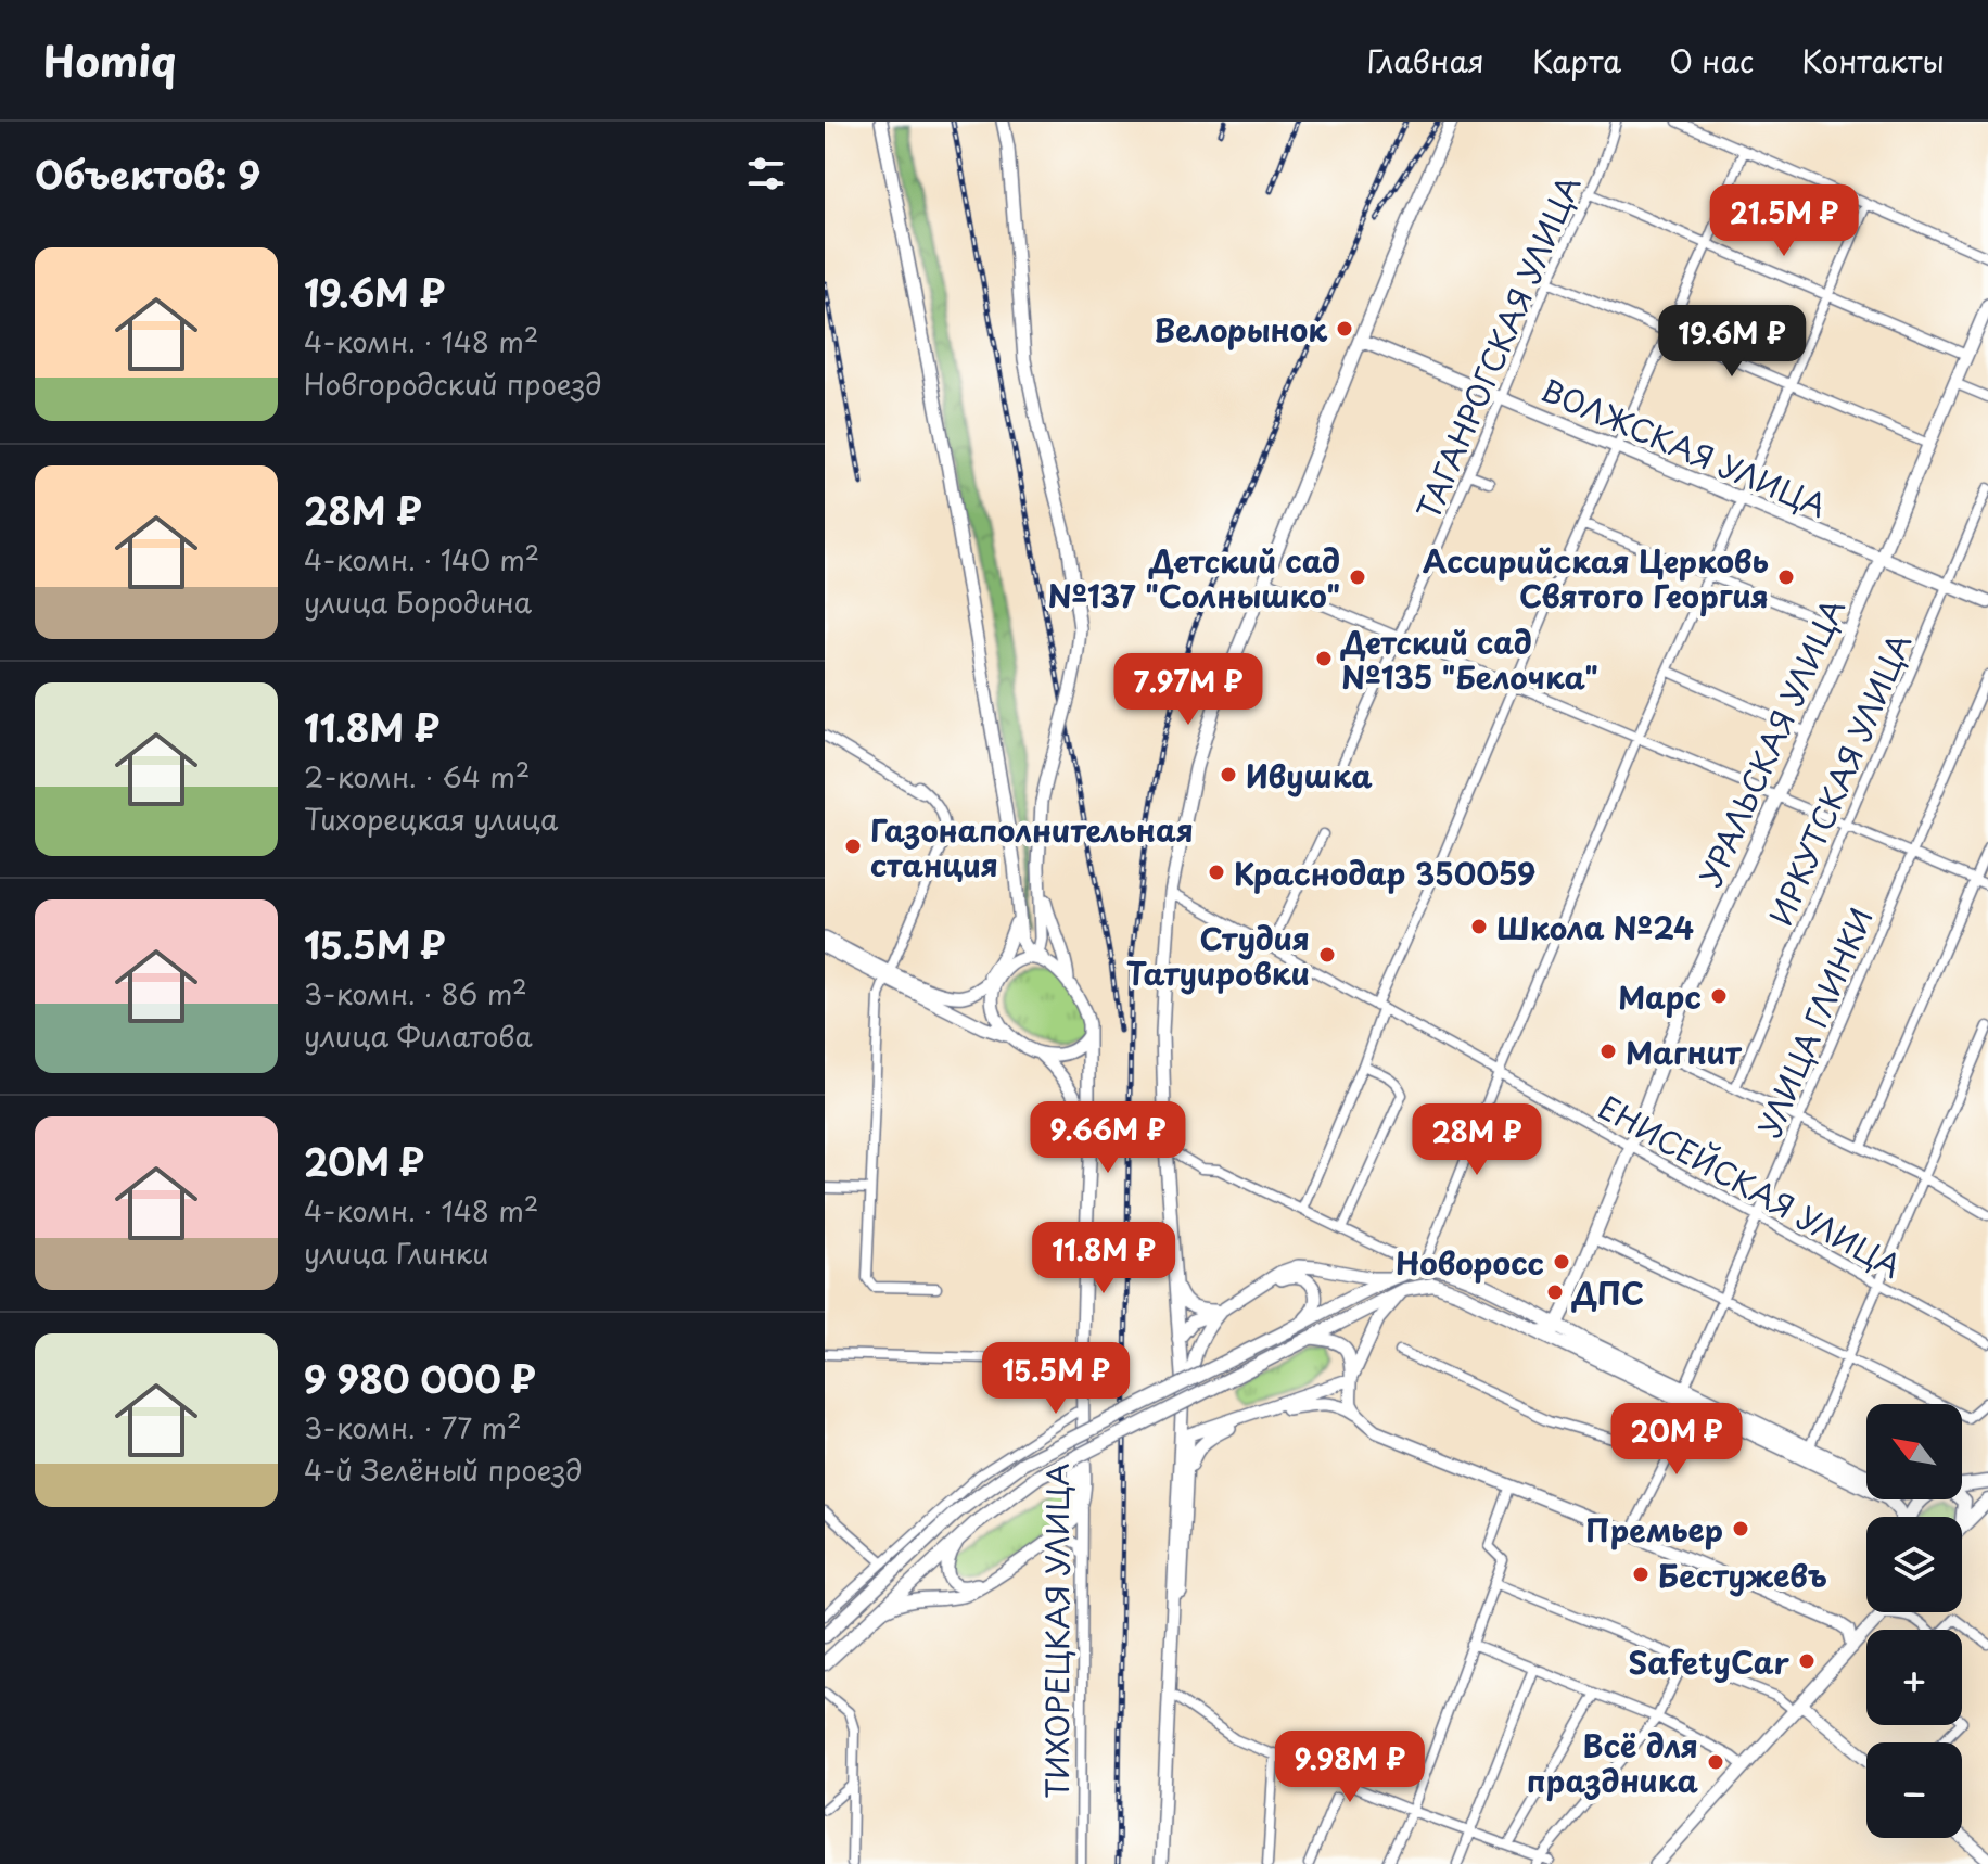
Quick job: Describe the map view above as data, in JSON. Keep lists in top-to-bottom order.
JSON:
{
  "streets": {
    "main road": ["ВОЛЖСКАЯ УЛИЦА", "УРАЛЬСКАЯ УЛИЦА", "ТИХОРЕЦКАЯ УЛИЦА"],
    "street": [
      "ТАГАНРОГСКАЯ УЛИЦА",
      "ИРКУТСКАЯ УЛИЦА",
      "УЛИЦА ГЛИНКИ",
      "ЕНИСЕЙСКАЯ УЛИЦА"
    ]
  },
  "crossings": [
    ["ТАГАНРОГСКАЯ УЛИЦА", "ВОЛЖСКАЯ УЛИЦА"],
    ["ВОЛЖСКАЯ УЛИЦА", "УРАЛЬСКАЯ УЛИЦА"],
    ["ВОЛЖСКАЯ УЛИЦА", "ИРКУТСКАЯ УЛИЦА"],
    ["УРАЛЬСКАЯ УЛИЦА", "ЕНИСЕЙСКАЯ УЛИЦА"],
    ["УЛИЦА ГЛИНКИ", "ЕНИСЕЙСКАЯ УЛИЦА"]
  ],
  "places": [
    "Велорынок",
    "Детский сад №137 \"Солнышко\"",
    "Ассирийская Церковь Святого Георгия",
    "Детский сад №135 \"Белочка\"",
    "Ивушка",
    "Газонаполнительная станция",
    "Краснодар 350059",
    "Школа №24",
    "Студия Татуировки",
    "Марс",
    "Магнит",
    "Новоросс",
    "ДПС",
    "Премьер",
    "Бестужевъ",
    "SafetyCar",
    "Всё для праздника"
  ],
  "north": "top left",
  "page": {
    "header": "Homiq",
    "nav": [
      "Главная",
      "Карта",
      "О нас",
      "Контакты"
    ],
    "heading": "Объектов: 9",
    "price": [
      "21.5M ₽",
      "19.6M ₽",
      "7.97M ₽",
      "9.66M ₽",
      "28M ₽",
      "11.8M ₽",
      "15.5M ₽",
      "20M ₽",
      "9.98M ₽"
    ],
    "list": [
      {
        "name": "19.6M ₽",
        "note": "4-комн. · 148 m² · Новгородский проезд"
      },
      {
        "name": "28M ₽",
        "note": "4-комн. · 140 m² · улица Бородина"
      },
      {
        "name": "11.8M ₽",
        "note": "2-комн. · 64 m² · Тихорецкая улица"
      },
      {
        "name": "15.5M ₽",
        "note": "3-комн. · 86 m² · улица Филатова"
      },
      {
        "name": "20M ₽",
        "note": "4-комн. · 148 m² · улица Глинки"
      },
      {
        "name": "9 980 000 ₽",
        "note": "3-комн. · 77 m² · 4-й Зелёный проезд"
      }
    ],
    "map_buttons": ["+", "−"]
  }
}
